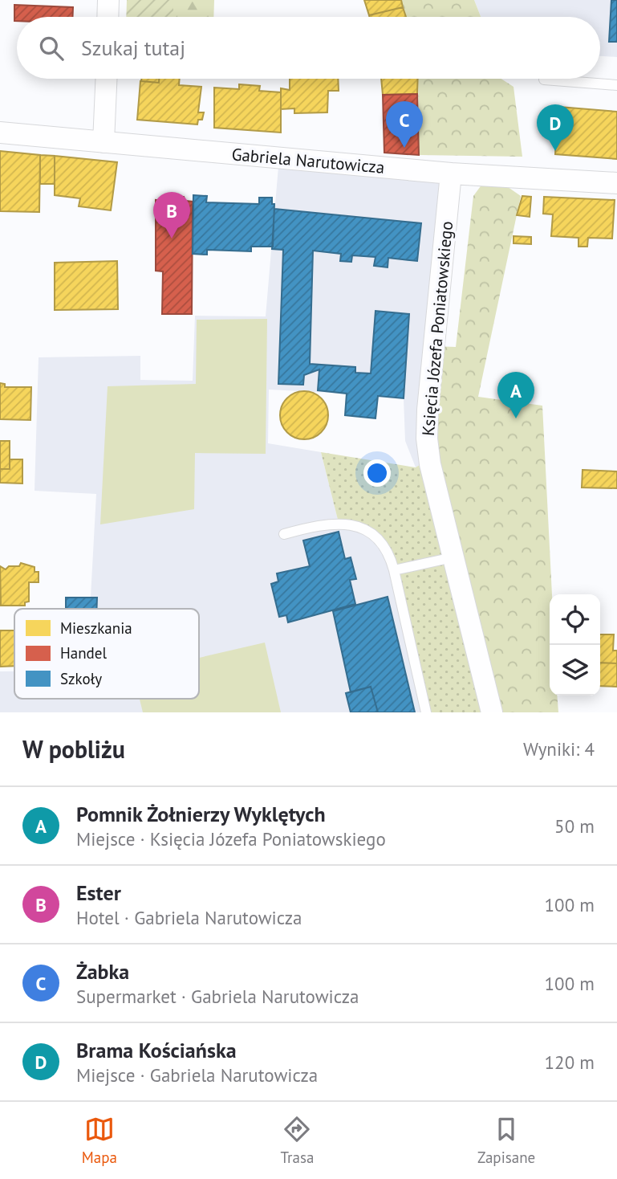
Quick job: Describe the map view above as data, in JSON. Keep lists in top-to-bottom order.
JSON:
{
  "streets": {
    "street": ["Gabriela Narutowicza", "Księcia Józefa Poniatowskiego"]
  },
  "crossings": [
    ["Gabriela Narutowicza", "Księcia Józefa Poniatowskiego"]
  ],
  "legend": ["Mieszkania", "Handel", "Szkoły"],
  "page": {
    "search": "Szukaj tutaj",
    "pins": [
      "C",
      "D",
      "B",
      "A"
    ],
    "heading": ["W pobliżu", "Wyniki: 4"],
    "list": [
      {
        "mark": "A",
        "name": "Pomnik Żołnierzy Wyklętych",
        "note": "Miejsce · Księcia Józefa Poniatowskiego",
        "value": "50 m"
      },
      {
        "mark": "B",
        "name": "Ester",
        "note": "Hotel · Gabriela Narutowicza",
        "value": "100 m"
      },
      {
        "mark": "C",
        "name": "Żabka",
        "note": "Supermarket · Gabriela Narutowicza",
        "value": "100 m"
      },
      {
        "mark": "D",
        "name": "Brama Kościańska",
        "note": "Miejsce · Gabriela Narutowicza",
        "value": "120 m"
      }
    ],
    "nav": ["Mapa", "Trasa", "Zapisane"]
  }
}
